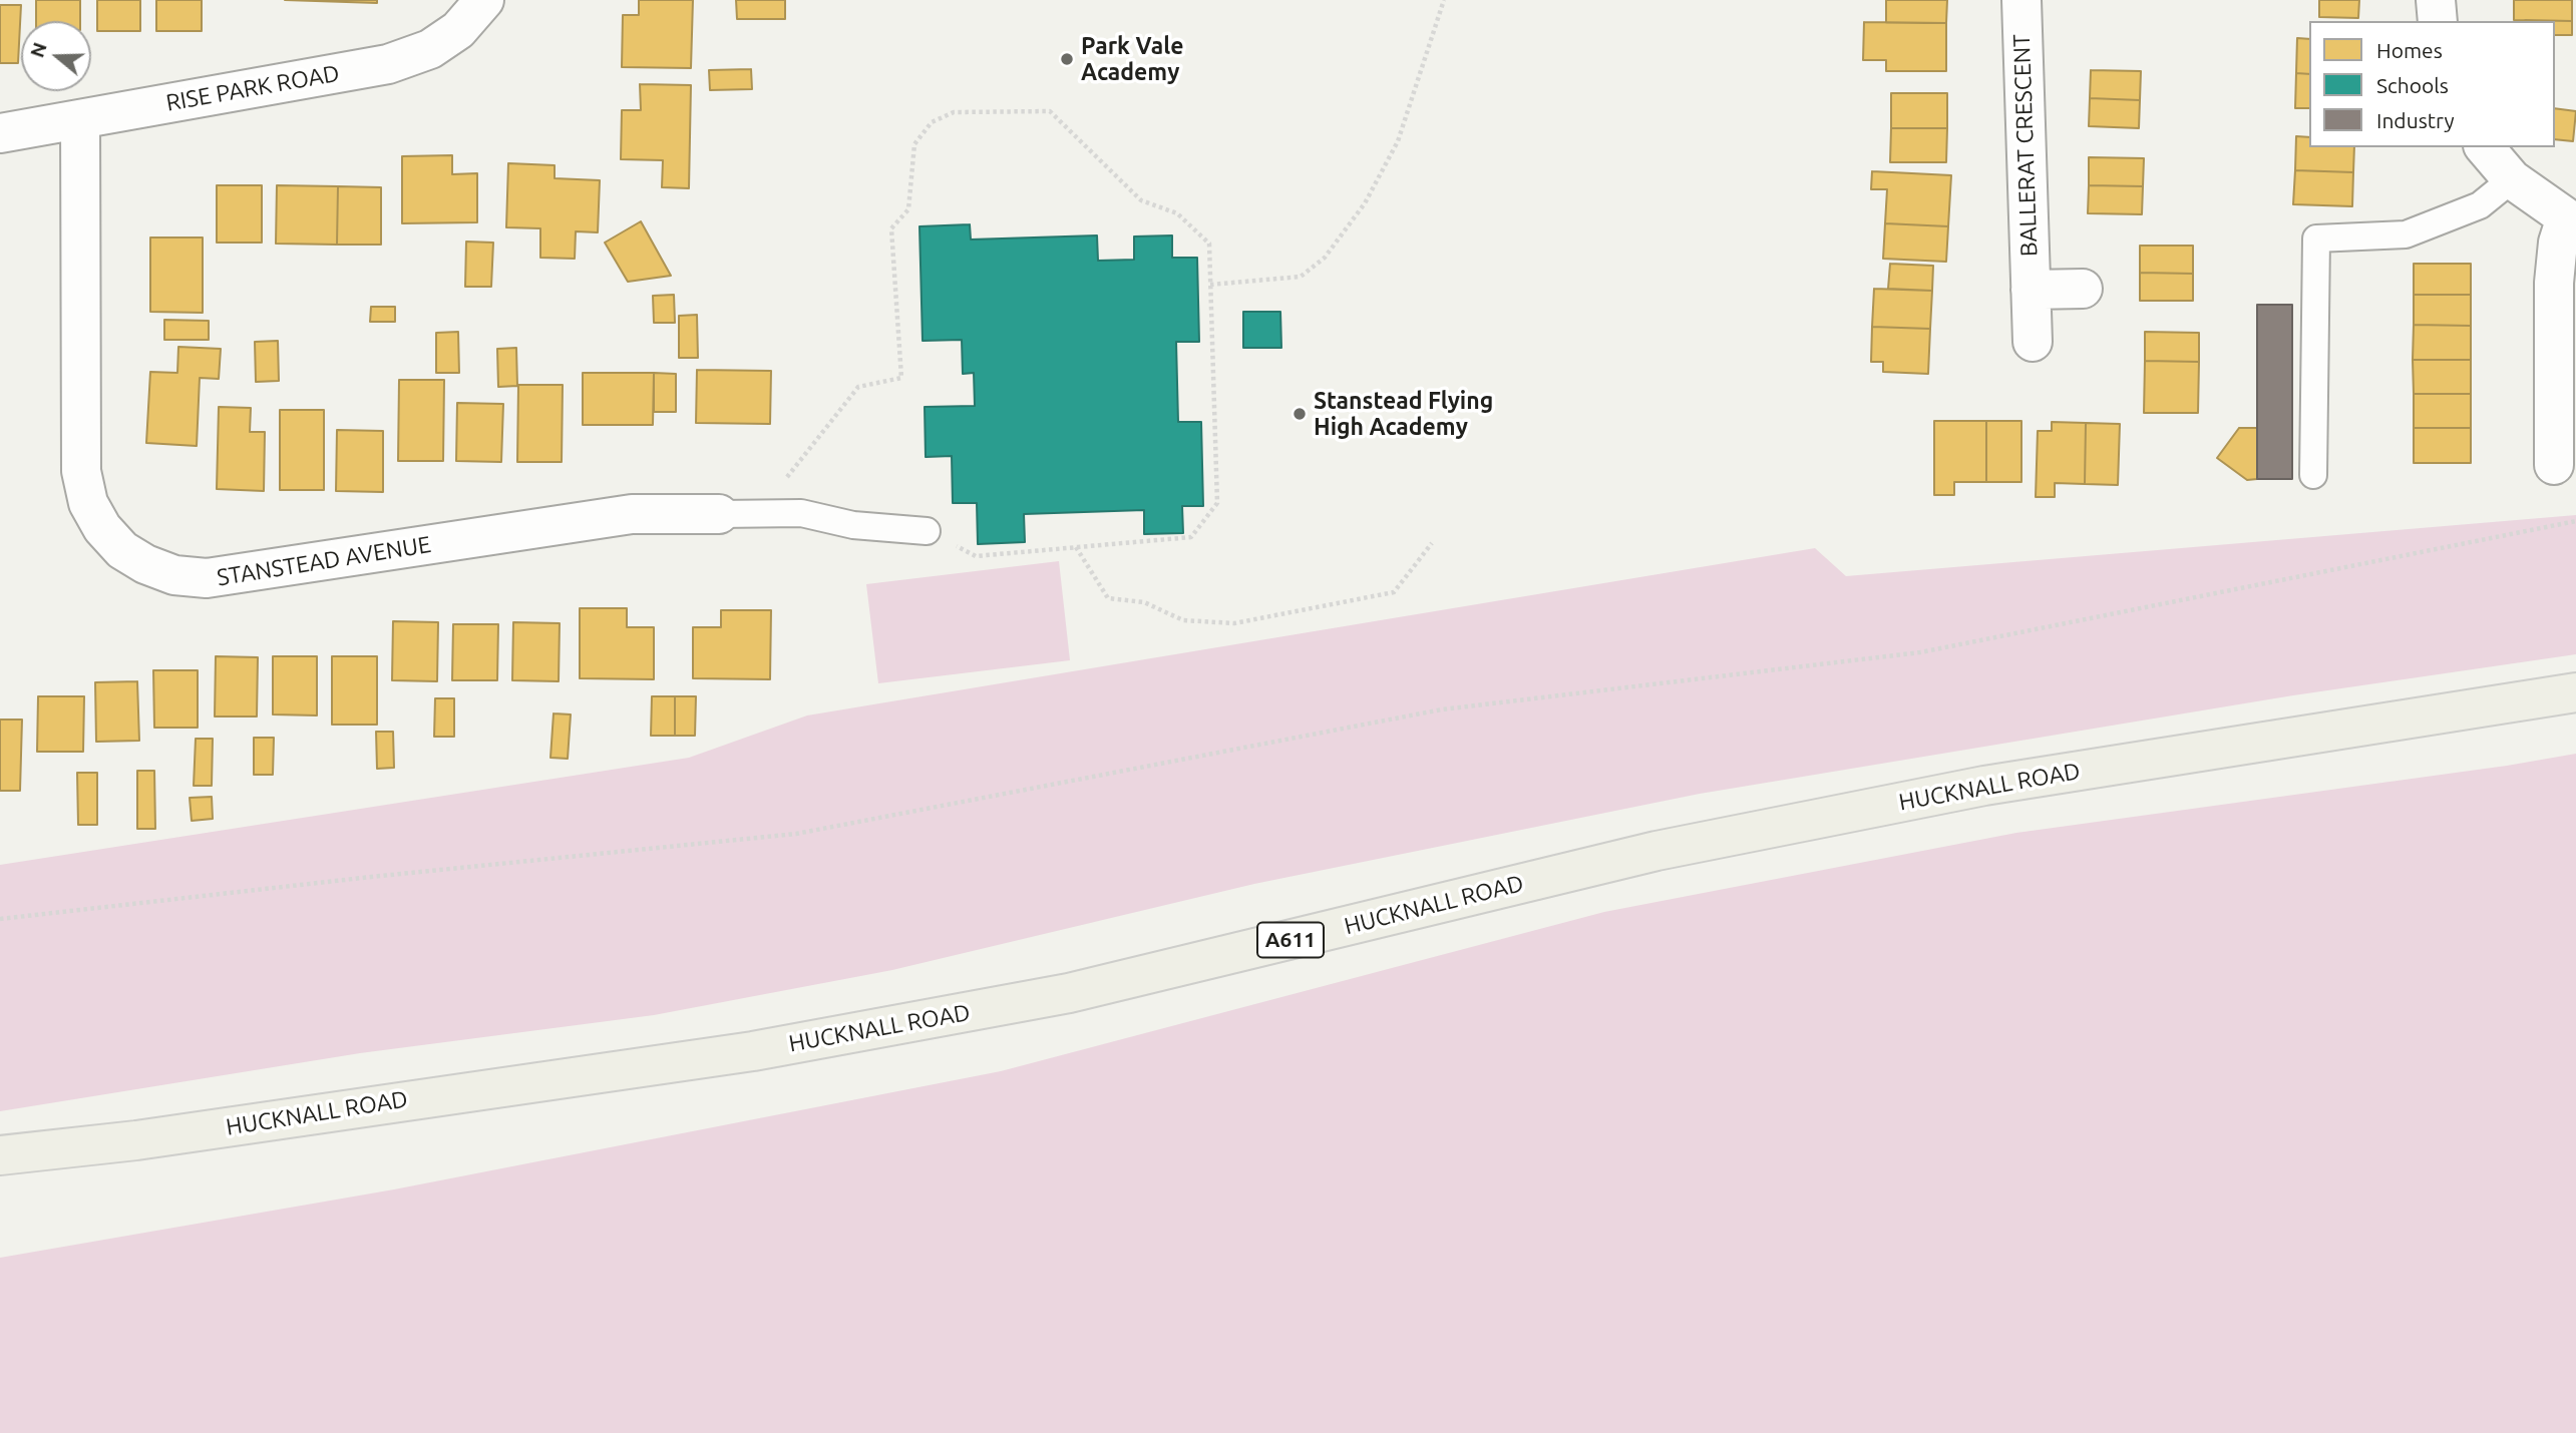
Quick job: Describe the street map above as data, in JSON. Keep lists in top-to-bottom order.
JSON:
{
  "streets": {
    "main road": ["HUCKNALL ROAD", "A611"],
    "street": ["RISE PARK ROAD", "BALLERAT CRESCENT", "STANSTEAD AVENUE"]
  },
  "crossings": [
    ["RISE PARK ROAD", "STANSTEAD AVENUE"]
  ],
  "places": ["Park Vale Academy", "Stanstead Flying High Academy"],
  "legend": ["Homes", "Schools", "Industry"],
  "north": "left"
}
